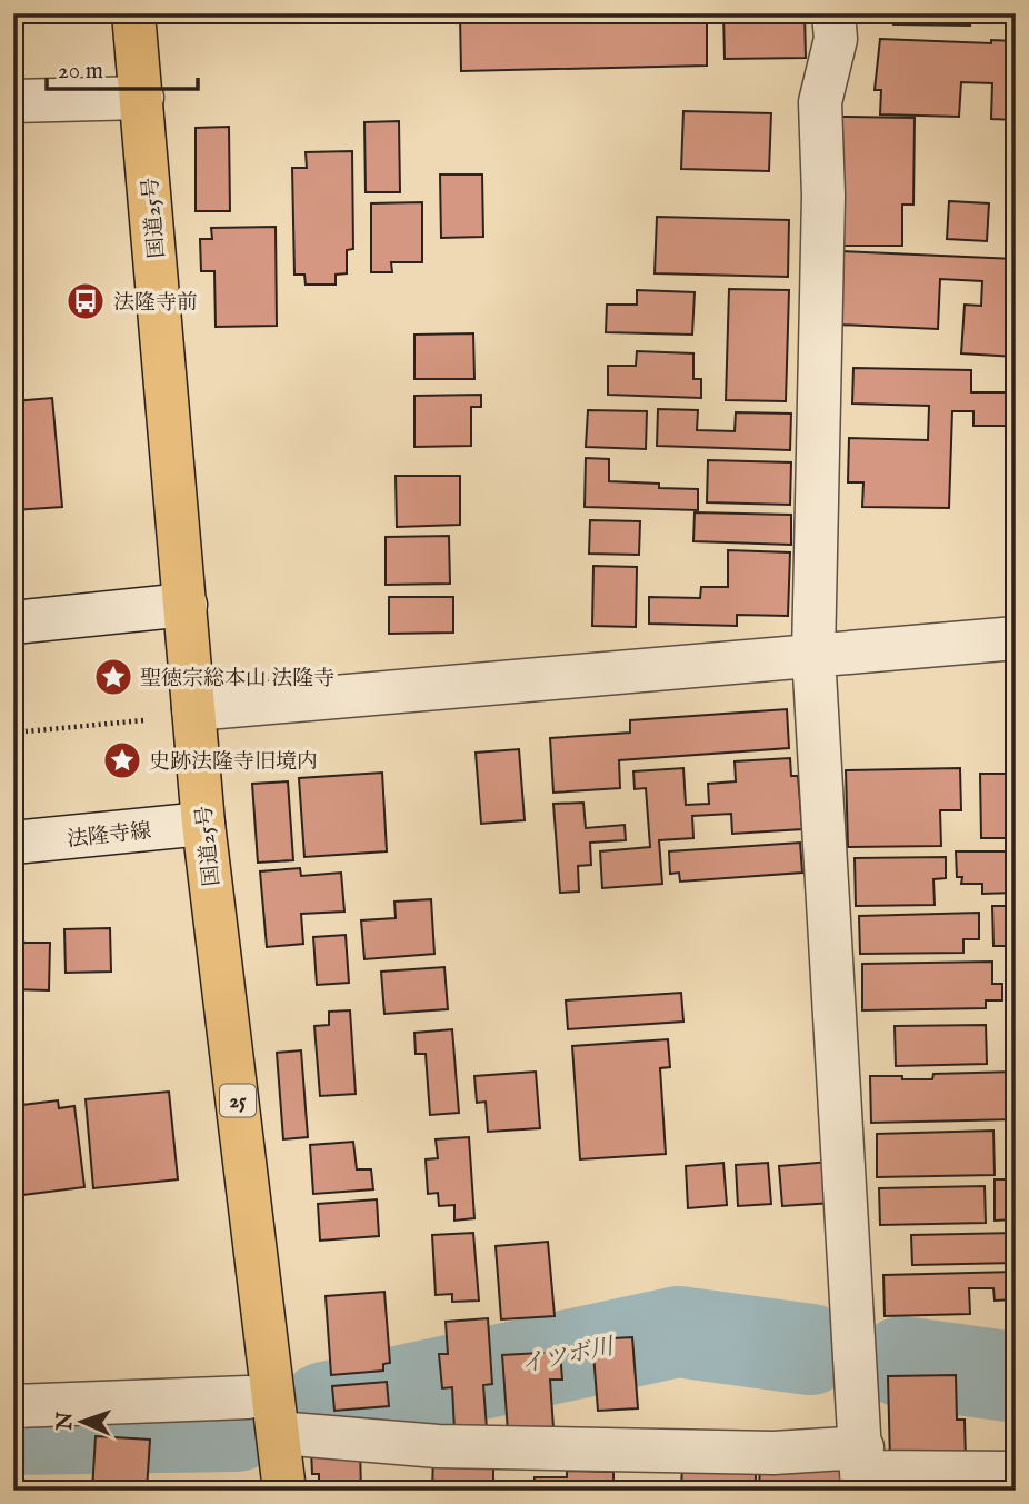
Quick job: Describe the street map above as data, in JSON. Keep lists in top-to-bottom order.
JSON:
{
  "streets": {
    "highway": ["国道25号", "25"],
    "street": ["法隆寺線"]
  },
  "crossings": [
    ["国道25号", "法隆寺線"]
  ],
  "water": ["イツボ川"],
  "places": {
    "bus stop": ["法隆寺前"],
    "place": ["聖徳宗総本山 法隆寺", "史跡法隆寺旧境内"]
  },
  "scale_bar": "20 m",
  "north": "left"
}
